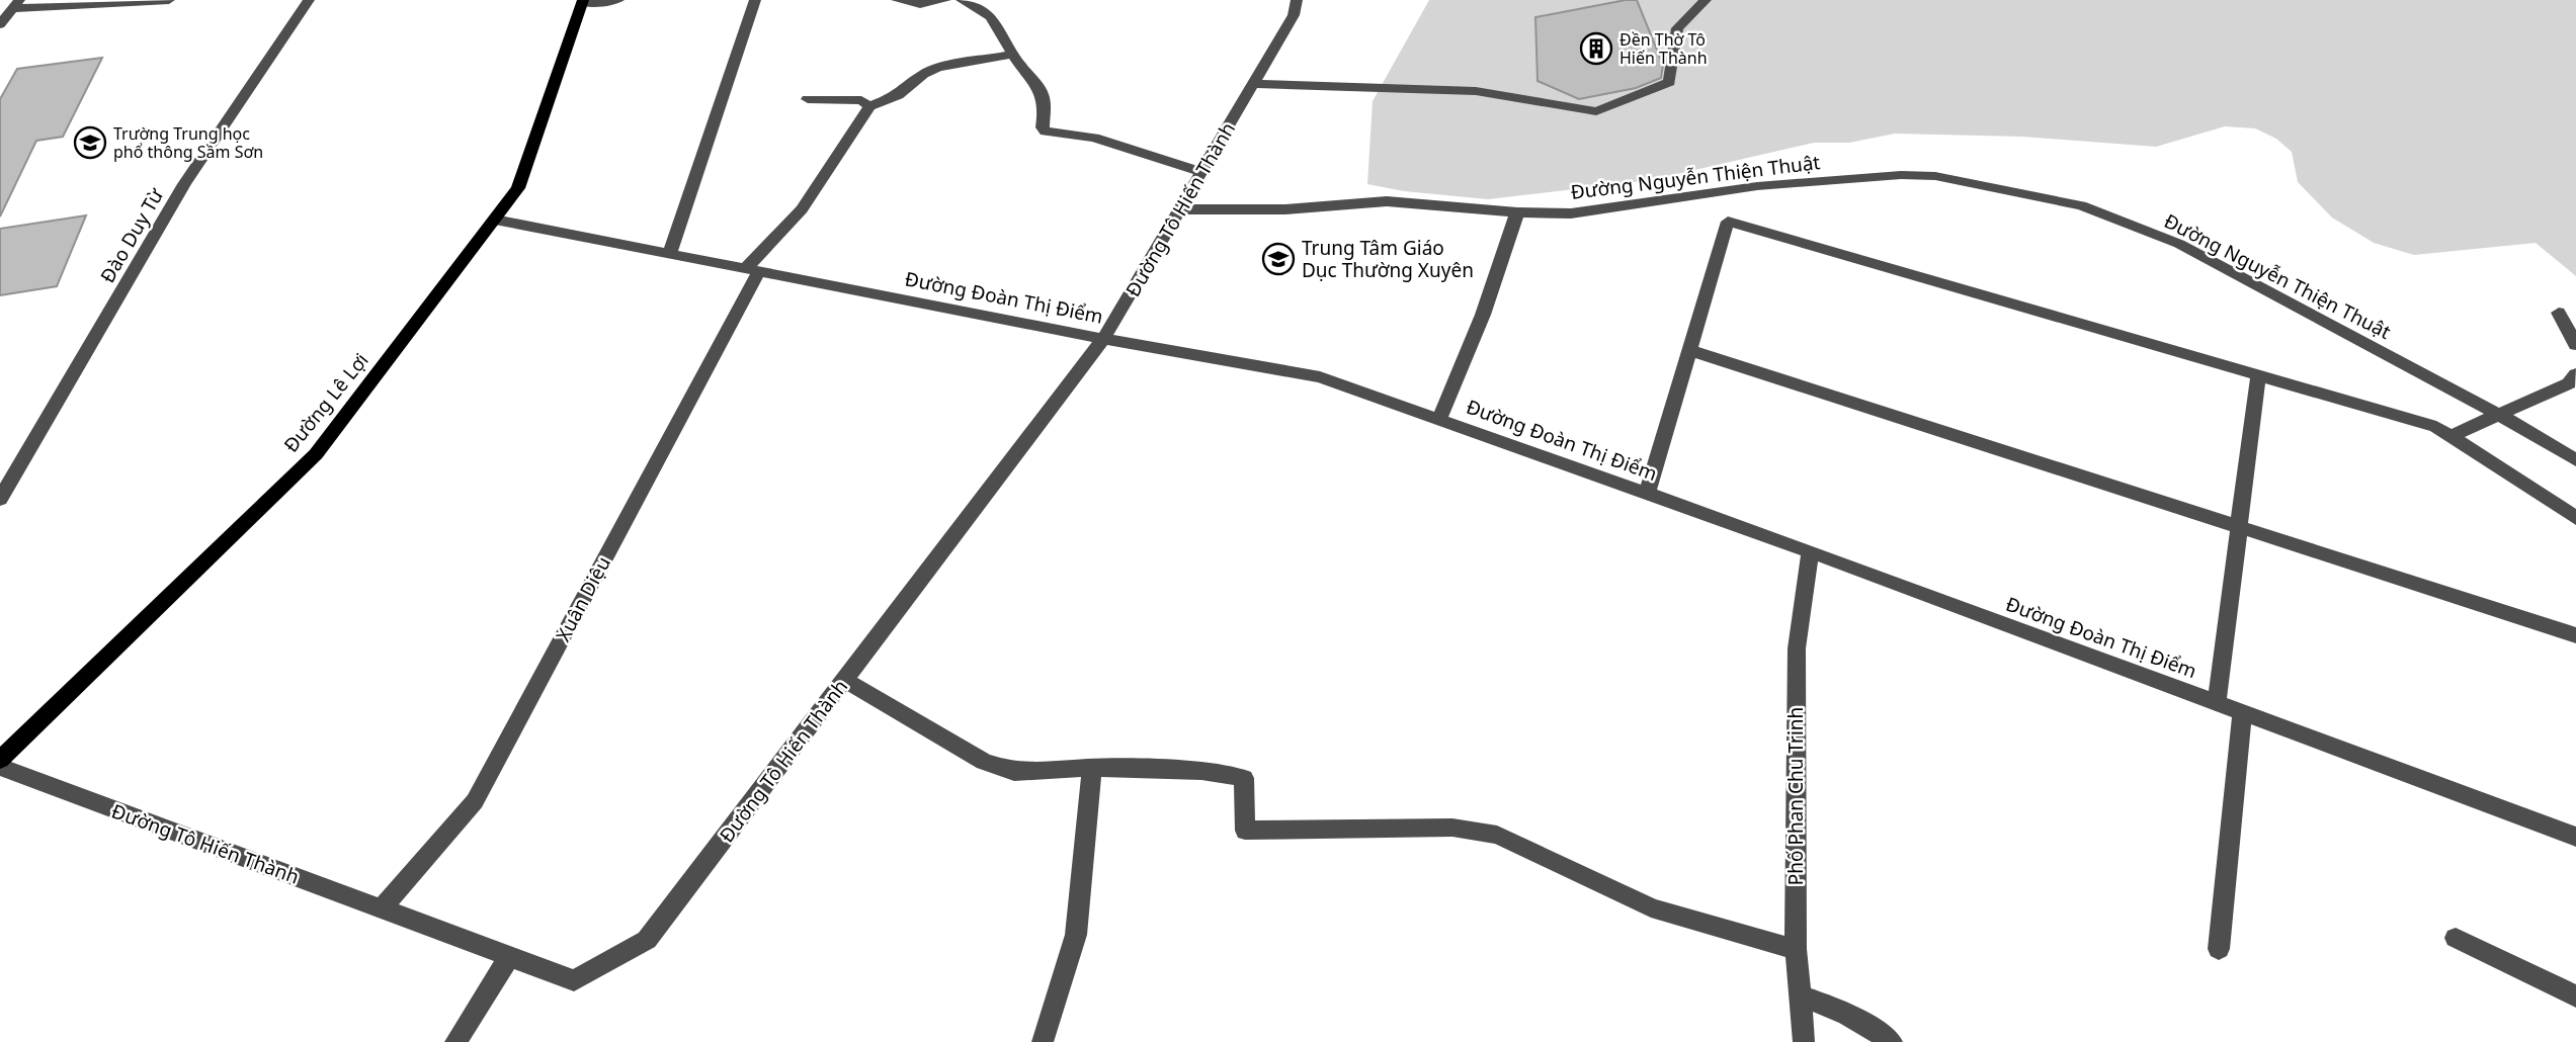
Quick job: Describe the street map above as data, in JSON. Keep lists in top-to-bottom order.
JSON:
{
  "streets": {
    "main road": ["Đường Lê Lợi"],
    "street": [
      "Đường Nguyễn Thiện Thuật",
      "Đường Tô Hiến Thành",
      "Đào Duy Từ",
      "Đường Đoàn Thị Điểm",
      "Xuân Diệu",
      "Phố Phan Chu Trinh"
    ]
  },
  "crossings": [
    ["Đường Nguyễn Thiện Thuật", "Đường Tô Hiến Thành"],
    ["Đường Tô Hiến Thành", "Đường Đoàn Thị Điểm"],
    ["Đường Tô Hiến Thành", "Xuân Diệu"],
    ["Đường Đoàn Thị Điểm", "Đường Lê Lợi"],
    ["Đường Đoàn Thị Điểm", "Xuân Diệu"],
    ["Đường Đoàn Thị Điểm", "Phố Phan Chu Trinh"]
  ],
  "places": {
    "building": ["Đền Thờ Tô Hiến Thành"],
    "school or university": ["Trường Trung học phổ thông Sầm Sơn", "Trung Tâm Giáo Dục Thường Xuyên"]
  }
}
